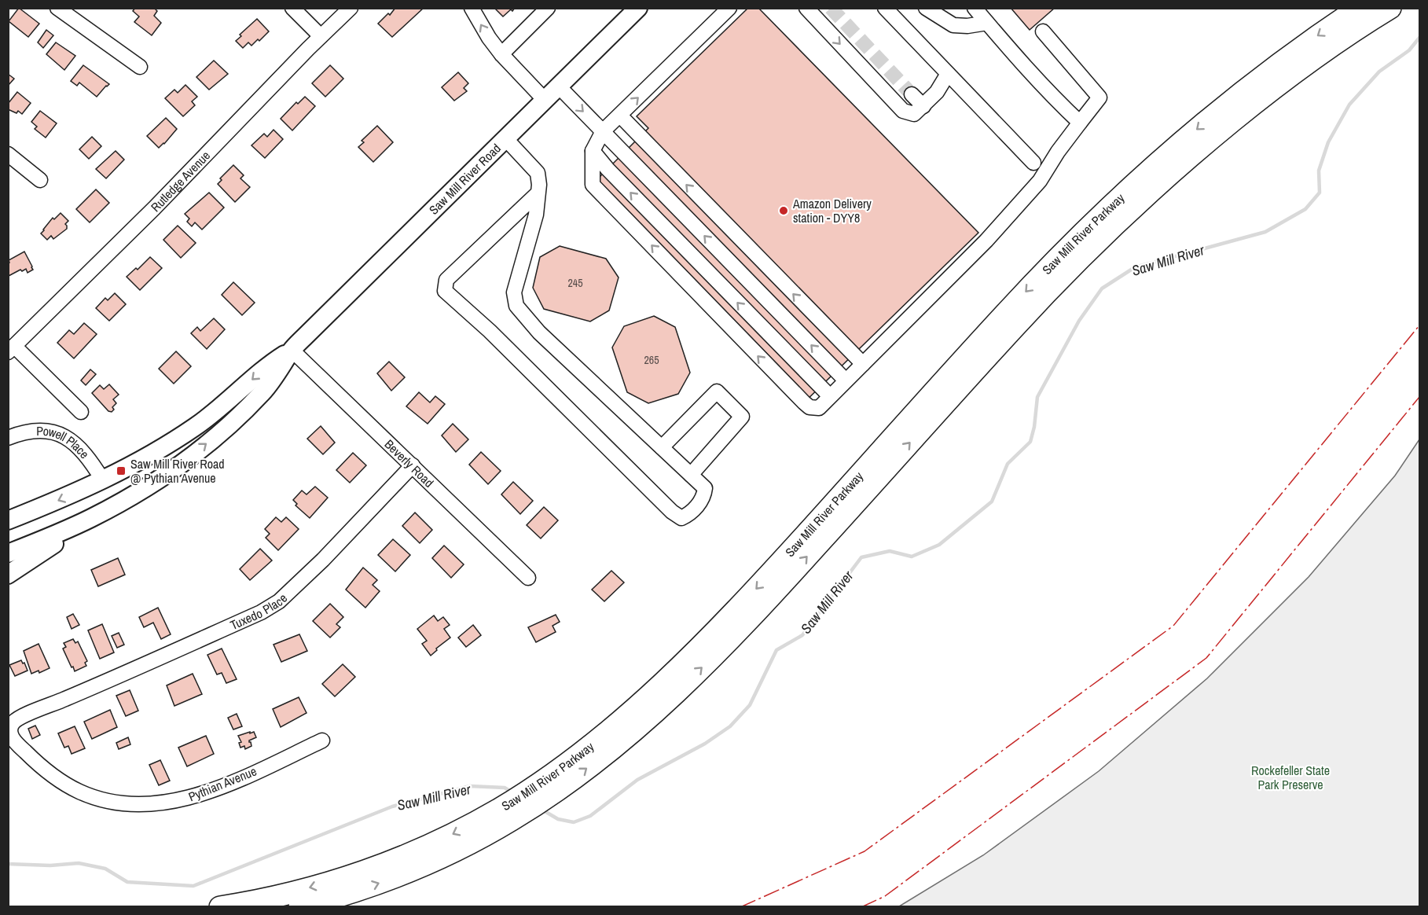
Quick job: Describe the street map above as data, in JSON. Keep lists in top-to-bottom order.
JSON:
{
  "streets": {
    "highway": ["Saw Mill River Parkway"],
    "main road": ["Saw Mill River Road"],
    "street": [
      "Rutledge Avenue",
      "Powell Place",
      "Beverly Road",
      "Tuxedo Place",
      "Pythian Avenue"
    ]
  },
  "crossings": [
    ["Saw Mill River Road", "Powell Place"],
    ["Saw Mill River Road", "Beverly Road"],
    ["Beverly Road", "Tuxedo Place"],
    ["Tuxedo Place", "Pythian Avenue"]
  ],
  "water": ["Saw Mill River"],
  "parks": ["Rockefeller State Park Preserve"],
  "places": {
    "other": ["Amazon Delivery station - DYY8"],
    "transit": ["Saw Mill River Road @ Pythian Avenue"]
  },
  "house_numbers": ["245", "265"]
}
